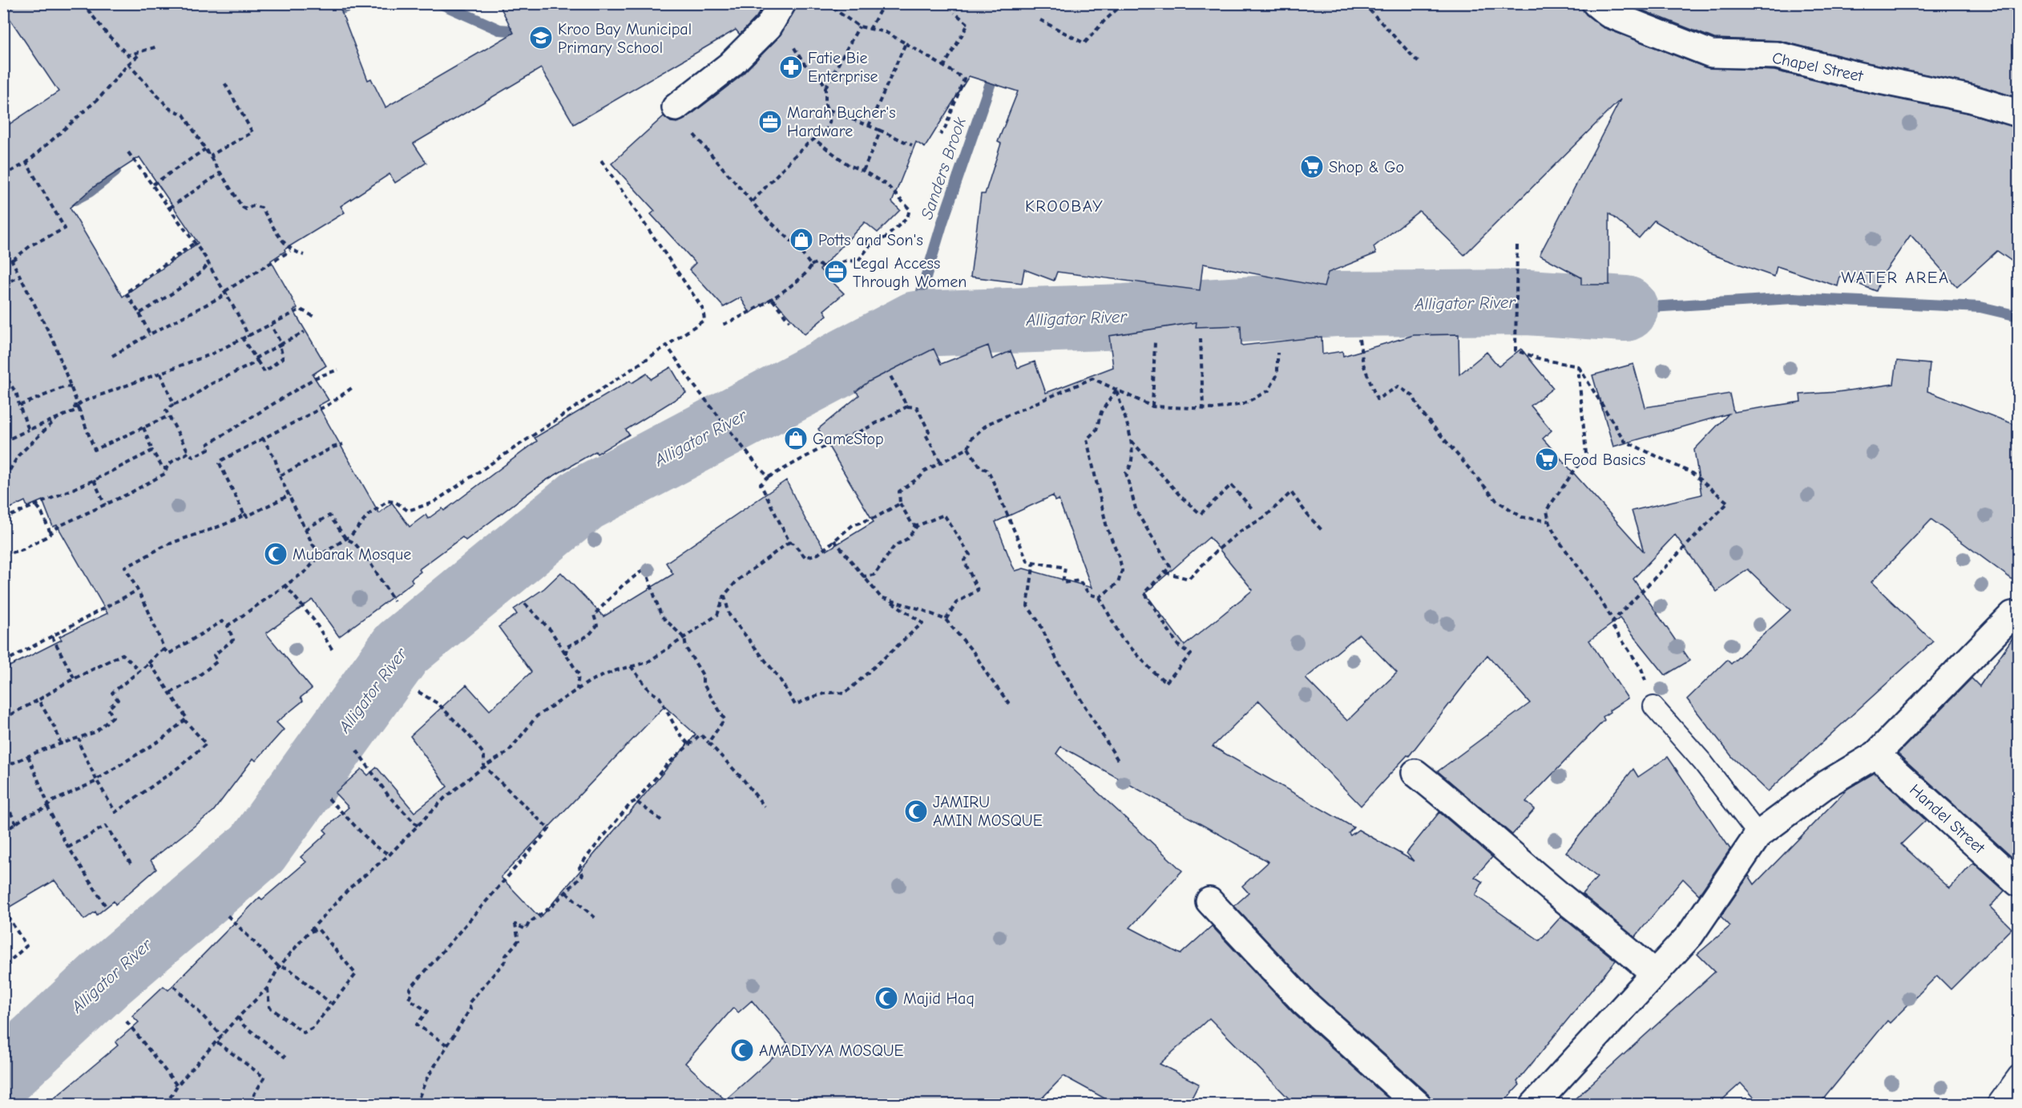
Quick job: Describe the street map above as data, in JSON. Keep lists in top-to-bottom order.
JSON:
{
  "streets": {
    "street": ["Chapel Street", "Handel Street"]
  },
  "districts": ["KROOBAY", "WATER AREA"],
  "water": ["Sanders Brook", "Alligator River"],
  "places": {
    "school or university": ["Kroo Bay Municipal Primary School"],
    "pharmacy": ["Fatie Bie Enterprise"],
    "office": ["Marah Bucher's Hardware", "Legal Access Through Women"],
    "supermarket": ["Shop & Go", "Food Basics"],
    "shop": ["Potts and Son's", "GameStop"],
    "mosque": [
      "Mubarak Mosque",
      "JAMIRU AMIN MOSQUE",
      "Majid Haq",
      "AMADIYYA MOSQUE"
    ]
  }
}
